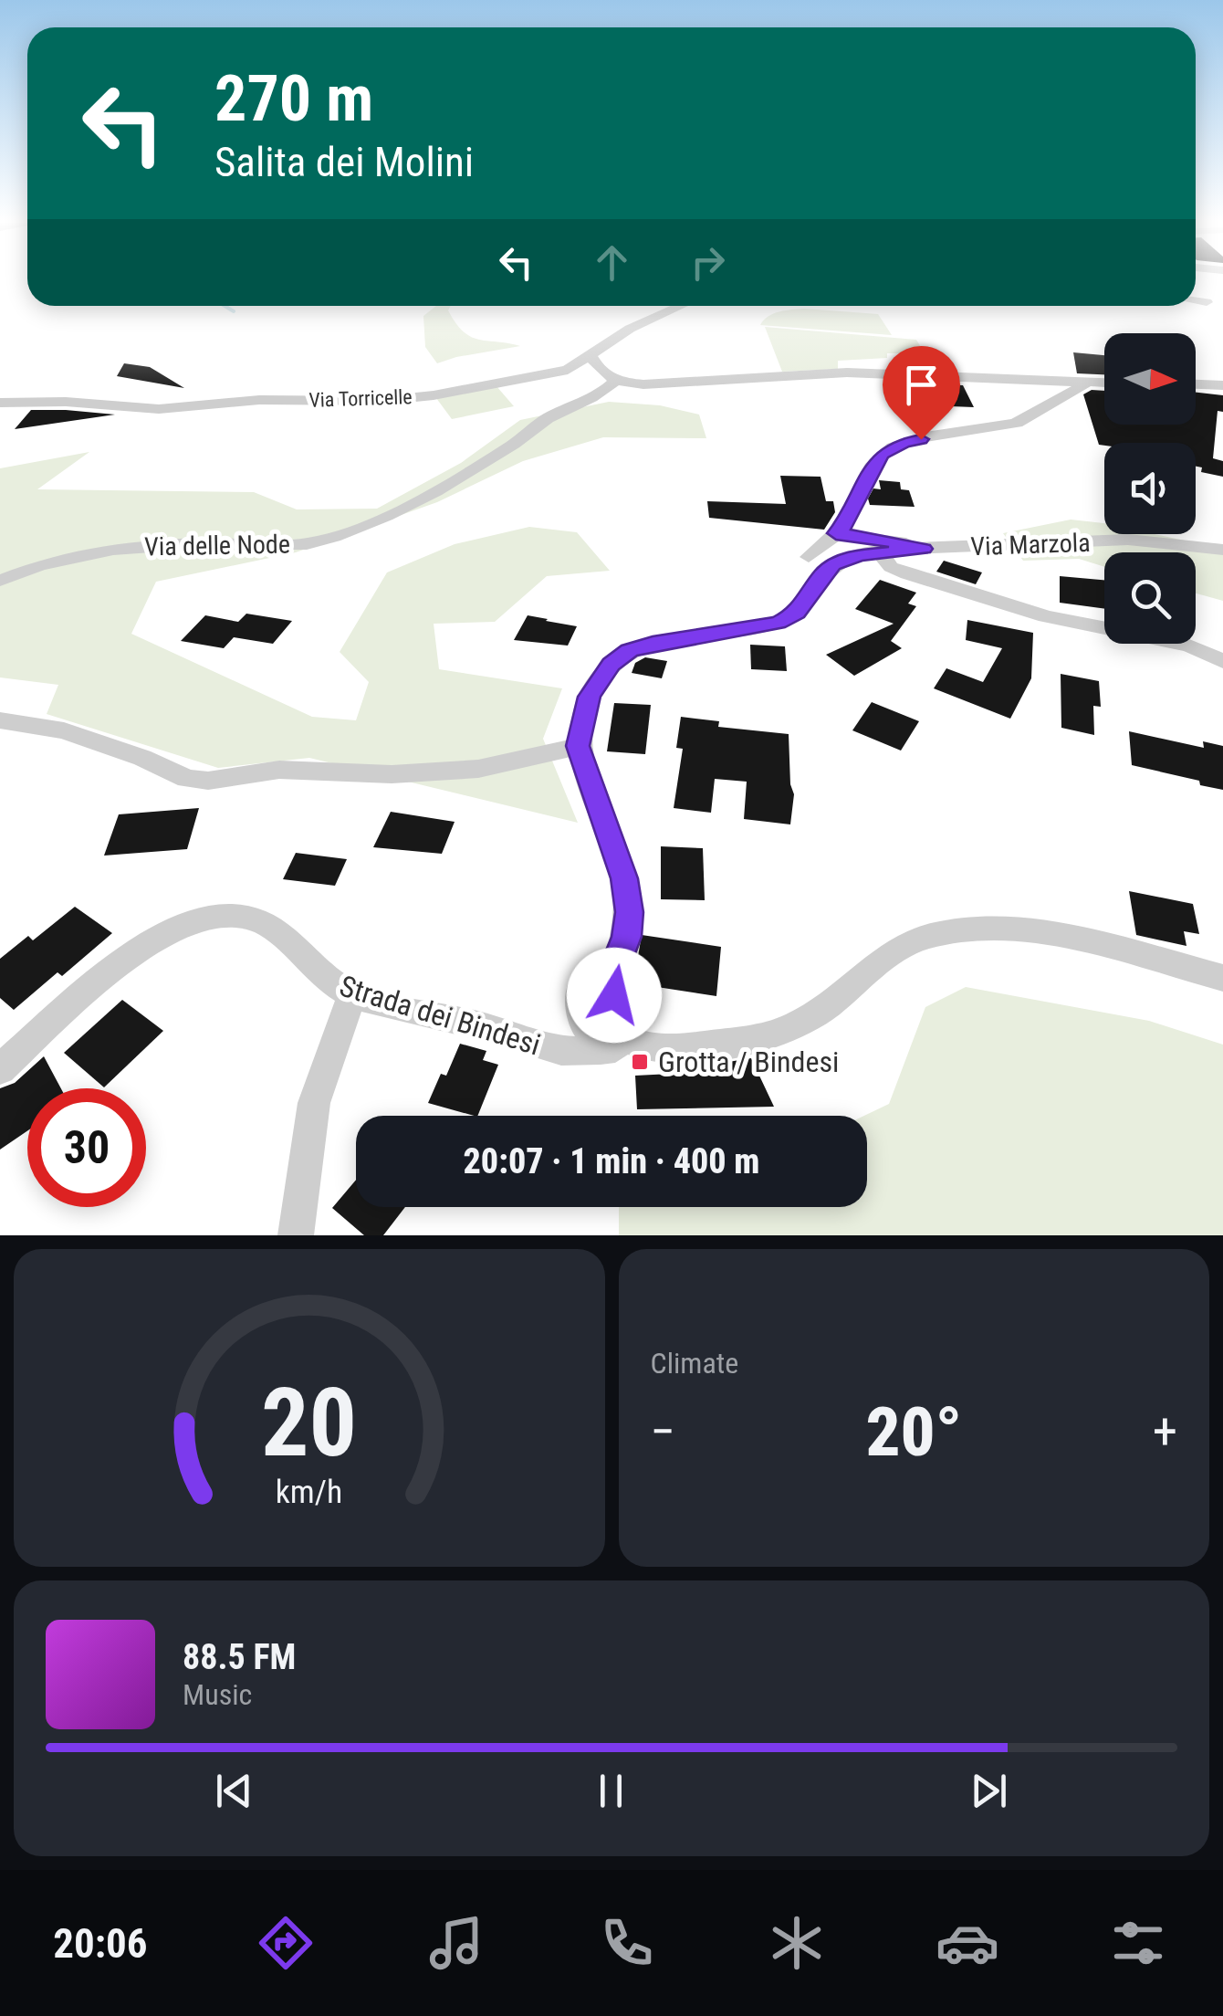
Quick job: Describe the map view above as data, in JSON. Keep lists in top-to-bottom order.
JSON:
{
  "streets": {
    "street": [
      "Via Torricelle",
      "Via Marzola",
      "Via delle Node",
      "Strada dei Bindesi"
    ]
  },
  "places": {
    "transit": ["Grotta / Bindesi"]
  },
  "north": "right",
  "page": {
    "turn": ["270 m", "Salita dei Molini"],
    "limit": "30",
    "trip": "20:07 · 1 min · 400 m",
    "tile": "Climate",
    "heat": ["−", "20°", "+"],
    "song": ["88.5 FM", "Music"],
    "tabs": "20:06",
    "gauge": ["20", "km/h"]
  }
}
